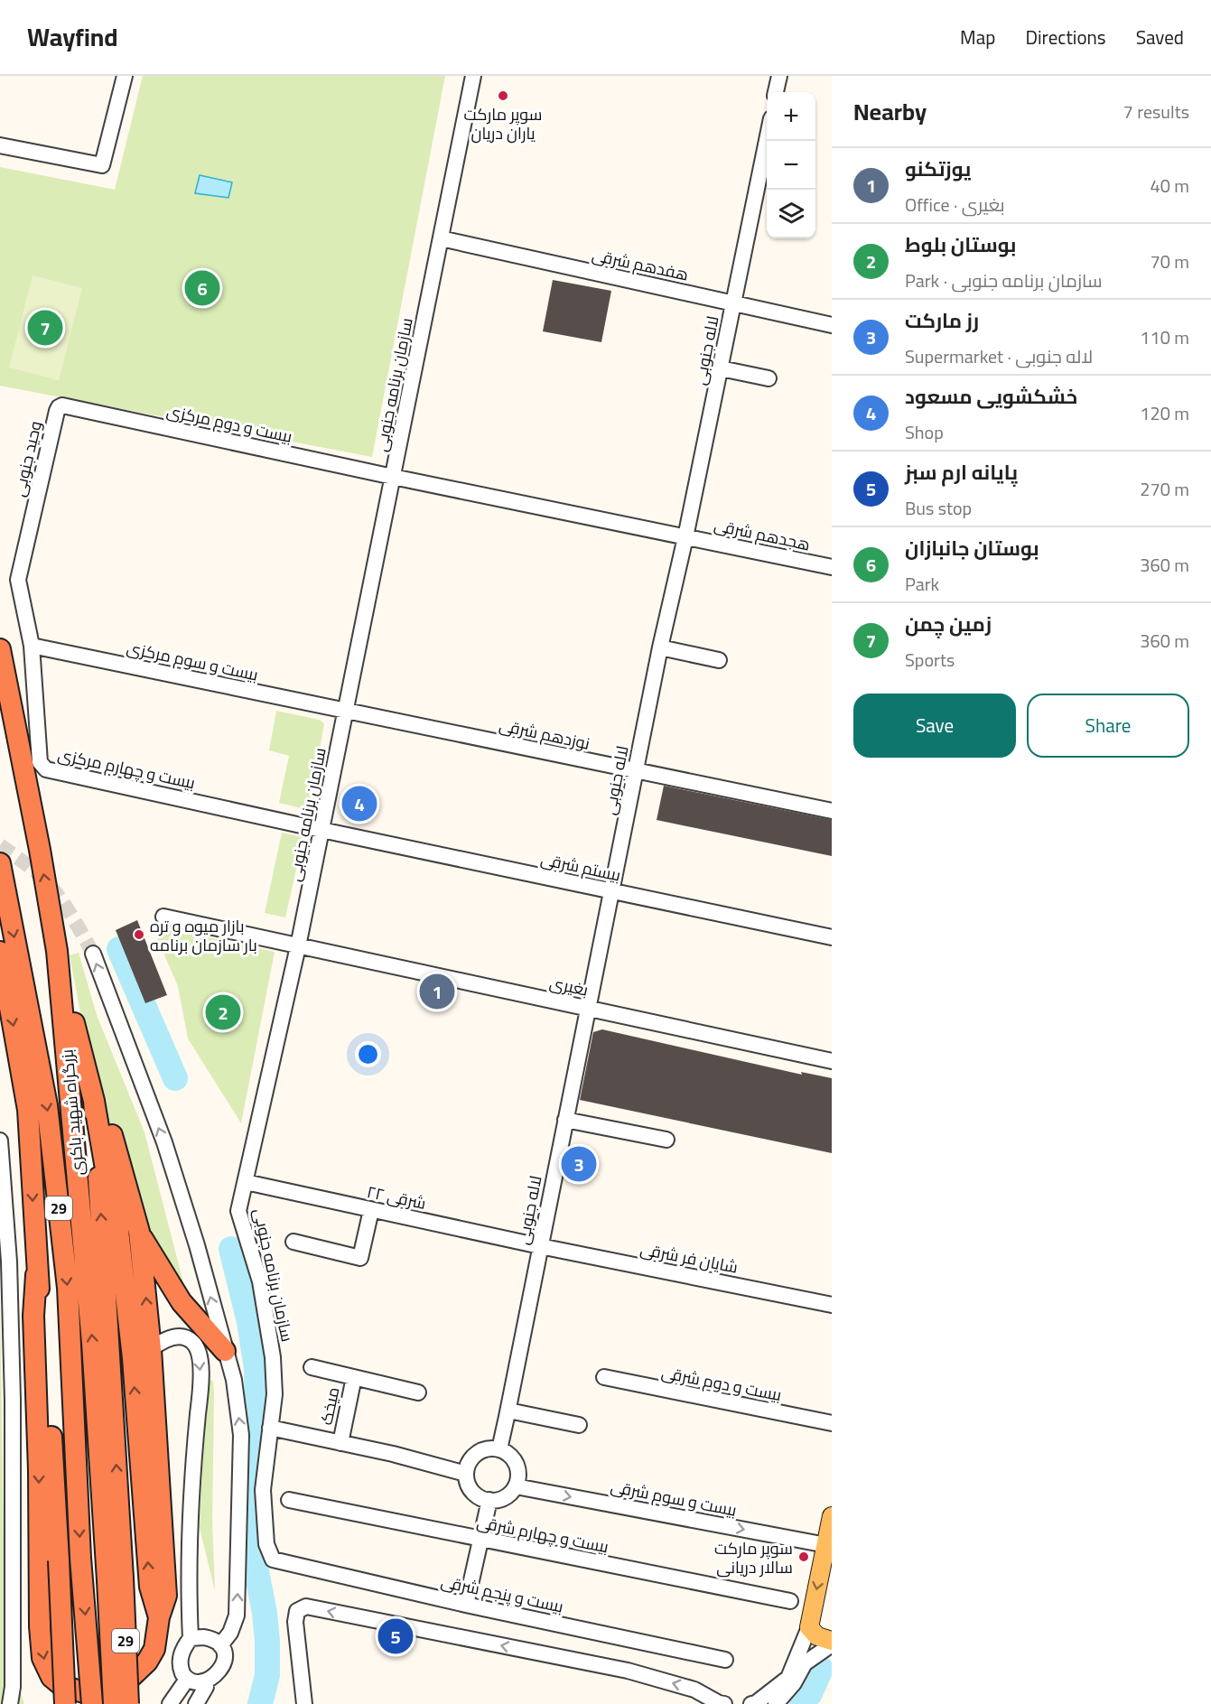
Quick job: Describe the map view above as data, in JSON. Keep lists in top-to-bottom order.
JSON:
{
  "streets": {
    "highway": ["بزرگراه شهید باکری", "29"],
    "street": [
      "هفدهم شرقی",
      "لاله جنوبی",
      "سازمان برنامه جنوبی",
      "بیست و دوم مرکزی",
      "وحید جنوبی",
      "هجدهم شرقی",
      "بیست و سوم مرکزی",
      "نوزدهم شرقی",
      "بیست و چهارم مرکزی",
      "بیستم شرقی",
      "بغیری",
      "۲۲ شرقی",
      "شایان فر شرقی",
      "بیست و دوم شرقی",
      "میخک",
      "بیست و سوم شرقی",
      "بیست و چهارم شرقی",
      "بیست و پنجم شرقی"
    ]
  },
  "crossings": [
    ["هفدهم شرقی", "لاله جنوبی"],
    ["هفدهم شرقی", "سازمان برنامه جنوبی"],
    ["لاله جنوبی", "بیست و دوم مرکزی"],
    ["لاله جنوبی", "هجدهم شرقی"],
    ["لاله جنوبی", "نوزدهم شرقی"],
    ["لاله جنوبی", "بیستم شرقی"],
    ["لاله جنوبی", "بغیری"],
    ["لاله جنوبی", "۲۲ شرقی"],
    ["لاله جنوبی", "شایان فر شرقی"],
    ["لاله جنوبی", "بیست و سوم شرقی"],
    ["سازمان برنامه جنوبی", "بیست و دوم مرکزی"],
    ["سازمان برنامه جنوبی", "بیست و سوم مرکزی"],
    ["سازمان برنامه جنوبی", "نوزدهم شرقی"],
    ["سازمان برنامه جنوبی", "بیست و چهارم مرکزی"],
    ["سازمان برنامه جنوبی", "بیستم شرقی"],
    ["سازمان برنامه جنوبی", "بغیری"],
    ["سازمان برنامه جنوبی", "۲۲ شرقی"],
    ["سازمان برنامه جنوبی", "بیست و پنجم شرقی"],
    ["بیست و دوم مرکزی", "وحید جنوبی"],
    ["بیست و دوم مرکزی", "هجدهم شرقی"],
    ["وحید جنوبی", "بیست و سوم مرکزی"],
    ["وحید جنوبی", "بیست و چهارم مرکزی"],
    ["بیست و سوم مرکزی", "نوزدهم شرقی"],
    ["بیست و سوم مرکزی", "بیست و چهارم مرکزی"],
    ["بیست و چهارم مرکزی", "بیستم شرقی"],
    ["بزرگراه شهید باکری", "29"],
    ["۲۲ شرقی", "شایان فر شرقی"]
  ],
  "one_way": ["بیست و سوم شرقی"],
  "places": ["سوپر مارکت یاران دریان", "بازار میوه و تره بار سازمان برنامه", "سوپر مارکت سالار دریانی"],
  "page": {
    "header": "Wayfind",
    "nav": ["Map", "Directions", "Saved"],
    "heading": ["Nearby", "7 results"],
    "map_buttons": ["+", "−"],
    "list": [
      {
        "mark": "1",
        "name": "یوزتکنو",
        "note": "Office · بغیری",
        "value": "40 m"
      },
      {
        "mark": "2",
        "name": "بوستان بلوط",
        "note": "Park · سازمان برنامه جنوبی",
        "value": "70 m"
      },
      {
        "mark": "3",
        "name": "رز مارکت",
        "note": "Supermarket · لاله جنوبی",
        "value": "110 m"
      },
      {
        "mark": "4",
        "name": "خشکشویی مسعود",
        "note": "Shop",
        "value": "120 m"
      },
      {
        "mark": "5",
        "name": "پایانه ارم سبز",
        "note": "Bus stop",
        "value": "270 m"
      },
      {
        "mark": "6",
        "name": "بوستان جانبازان",
        "note": "Park",
        "value": "360 m"
      },
      {
        "mark": "7",
        "name": "زمین چمن",
        "note": "Sports",
        "value": "360 m"
      }
    ],
    "pins": [
      "6",
      "7",
      "4",
      "1",
      "2",
      "3",
      "5"
    ],
    "buttons": ["Save", "Share"]
  }
}
